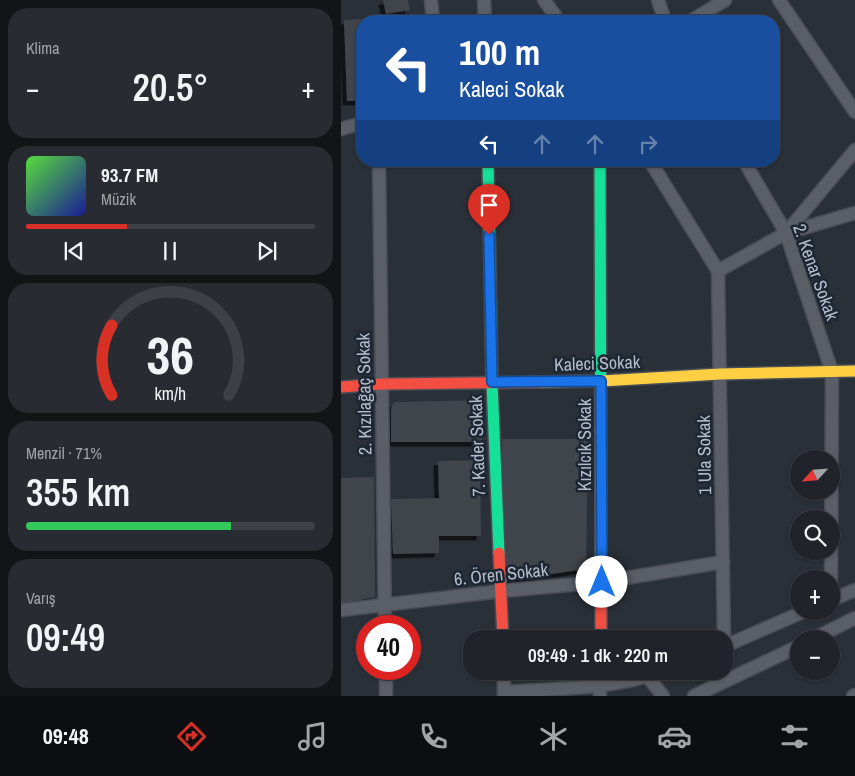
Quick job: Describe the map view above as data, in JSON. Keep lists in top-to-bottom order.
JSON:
{
  "streets": {
    "street": [
      "2. Kenar Sokak",
      "Kaleci Sokak",
      "2. Kızılağaç Sokak",
      "Kızılcık Sokak",
      "7. Kader Sokak",
      "1 Ula Sokak",
      "6. Ören Sokak"
    ]
  },
  "crossings": [
    ["2. Kenar Sokak", "Kaleci Sokak"],
    ["Kaleci Sokak", "2. Kızılağaç Sokak"],
    ["Kaleci Sokak", "Kızılcık Sokak"],
    ["Kaleci Sokak", "7. Kader Sokak"],
    ["Kaleci Sokak", "1 Ula Sokak"],
    ["2. Kızılağaç Sokak", "6. Ören Sokak"],
    ["Kızılcık Sokak", "6. Ören Sokak"],
    ["7. Kader Sokak", "6. Ören Sokak"],
    ["1 Ula Sokak", "6. Ören Sokak"]
  ],
  "north": "bottom left",
  "page": {
    "tile": [
      "Klima",
      ["Menzil · 71%", "355 km"],
      ["Varış", "09:49"]
    ],
    "turn": ["100 m", "Kaleci Sokak"],
    "heat": ["−", "20.5°", "+"],
    "song": ["93.7 FM", "Müzik"],
    "map_buttons": ["+", "−"],
    "limit": "40",
    "trip": "09:49 · 1 dk · 220 m",
    "tabs": "09:48",
    "gauge": ["36", "km/h"]
  }
}
